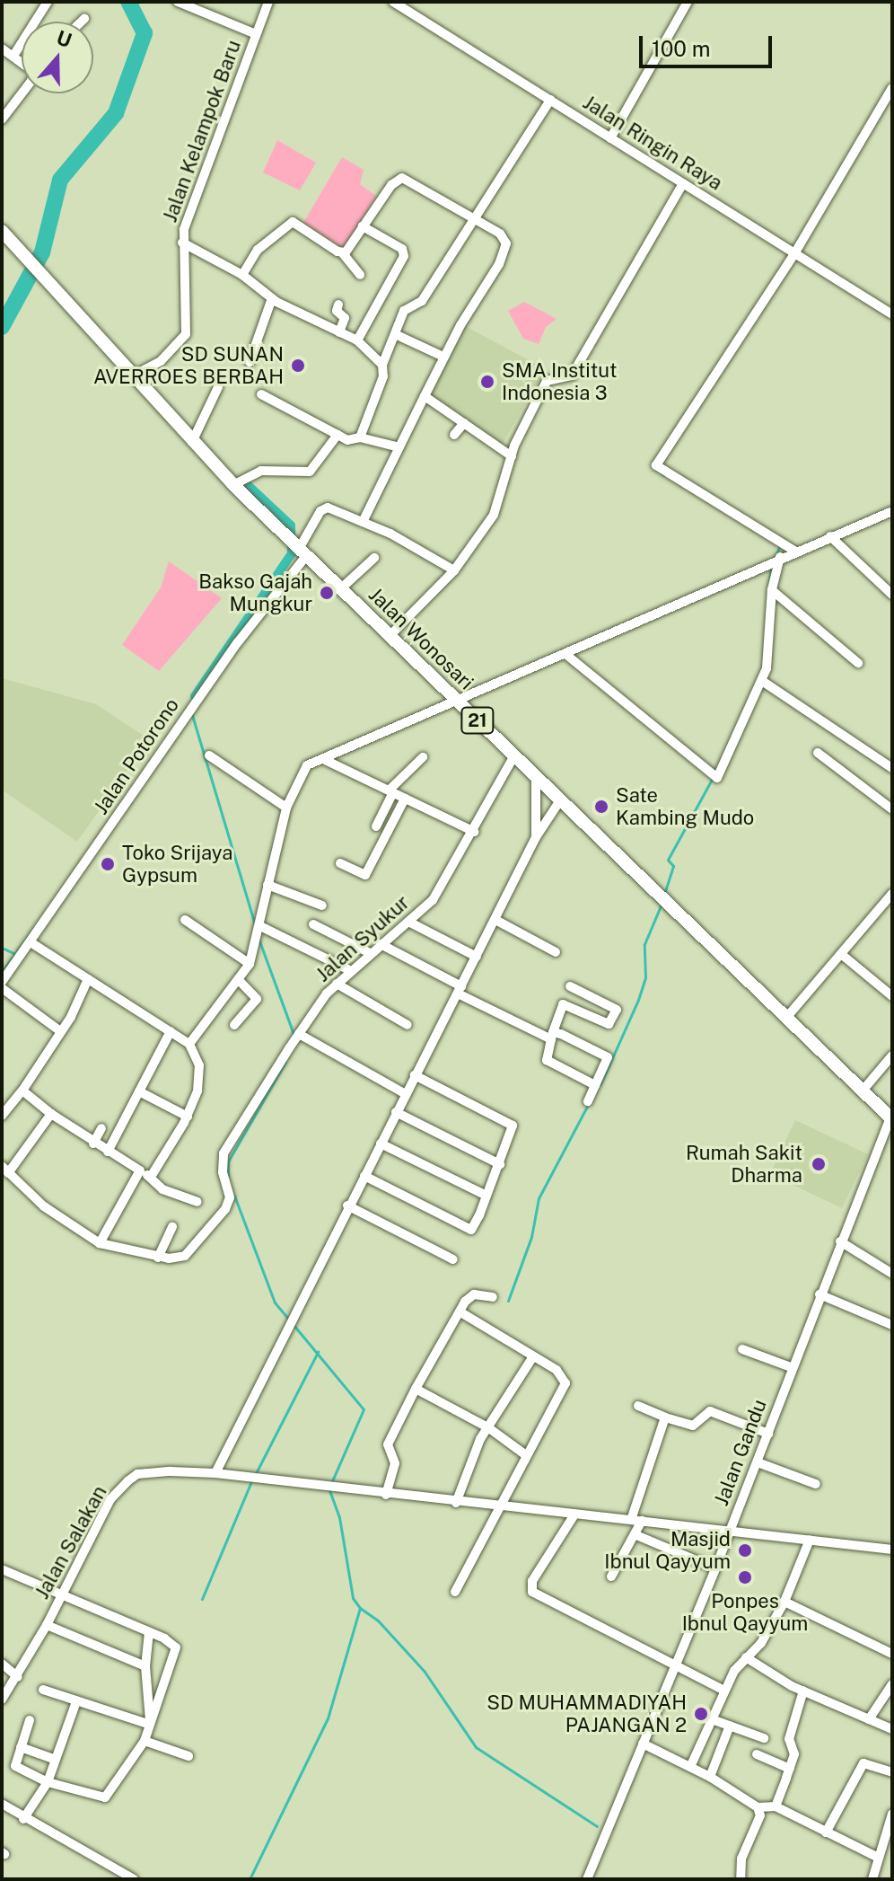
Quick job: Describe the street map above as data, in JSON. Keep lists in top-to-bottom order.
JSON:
{
  "streets": {
    "highway": ["Jalan Wonosari", "21"],
    "street": [
      "Jalan Kelampok Baru",
      "Jalan Ringin Raya",
      "Jalan Potorono",
      "Jalan Syukur",
      "Jalan Gandu",
      "Jalan Salakan"
    ]
  },
  "crossings": [
    ["Jalan Kelampok Baru", "Jalan Wonosari"],
    ["Jalan Wonosari", "Jalan Potorono"],
    ["Jalan Wonosari", "Jalan Syukur"],
    ["Jalan Wonosari", "Jalan Gandu"],
    ["Jalan Gandu", "Jalan Salakan"]
  ],
  "places": [
    "SD SUNAN AVERROES BERBAH",
    "SMA Institut Indonesia 3",
    "Bakso Gajah Mungkur",
    "Sate Kambing Mudo",
    "Toko Srijaya Gypsum",
    "Rumah Sakit Dharma",
    "Masjid Ibnul Qayyum",
    "Ponpes Ibnul Qayyum",
    "SD MUHAMMADIYAH PAJANGAN 2"
  ],
  "scale_bar": "100 m",
  "north": "top"
}
